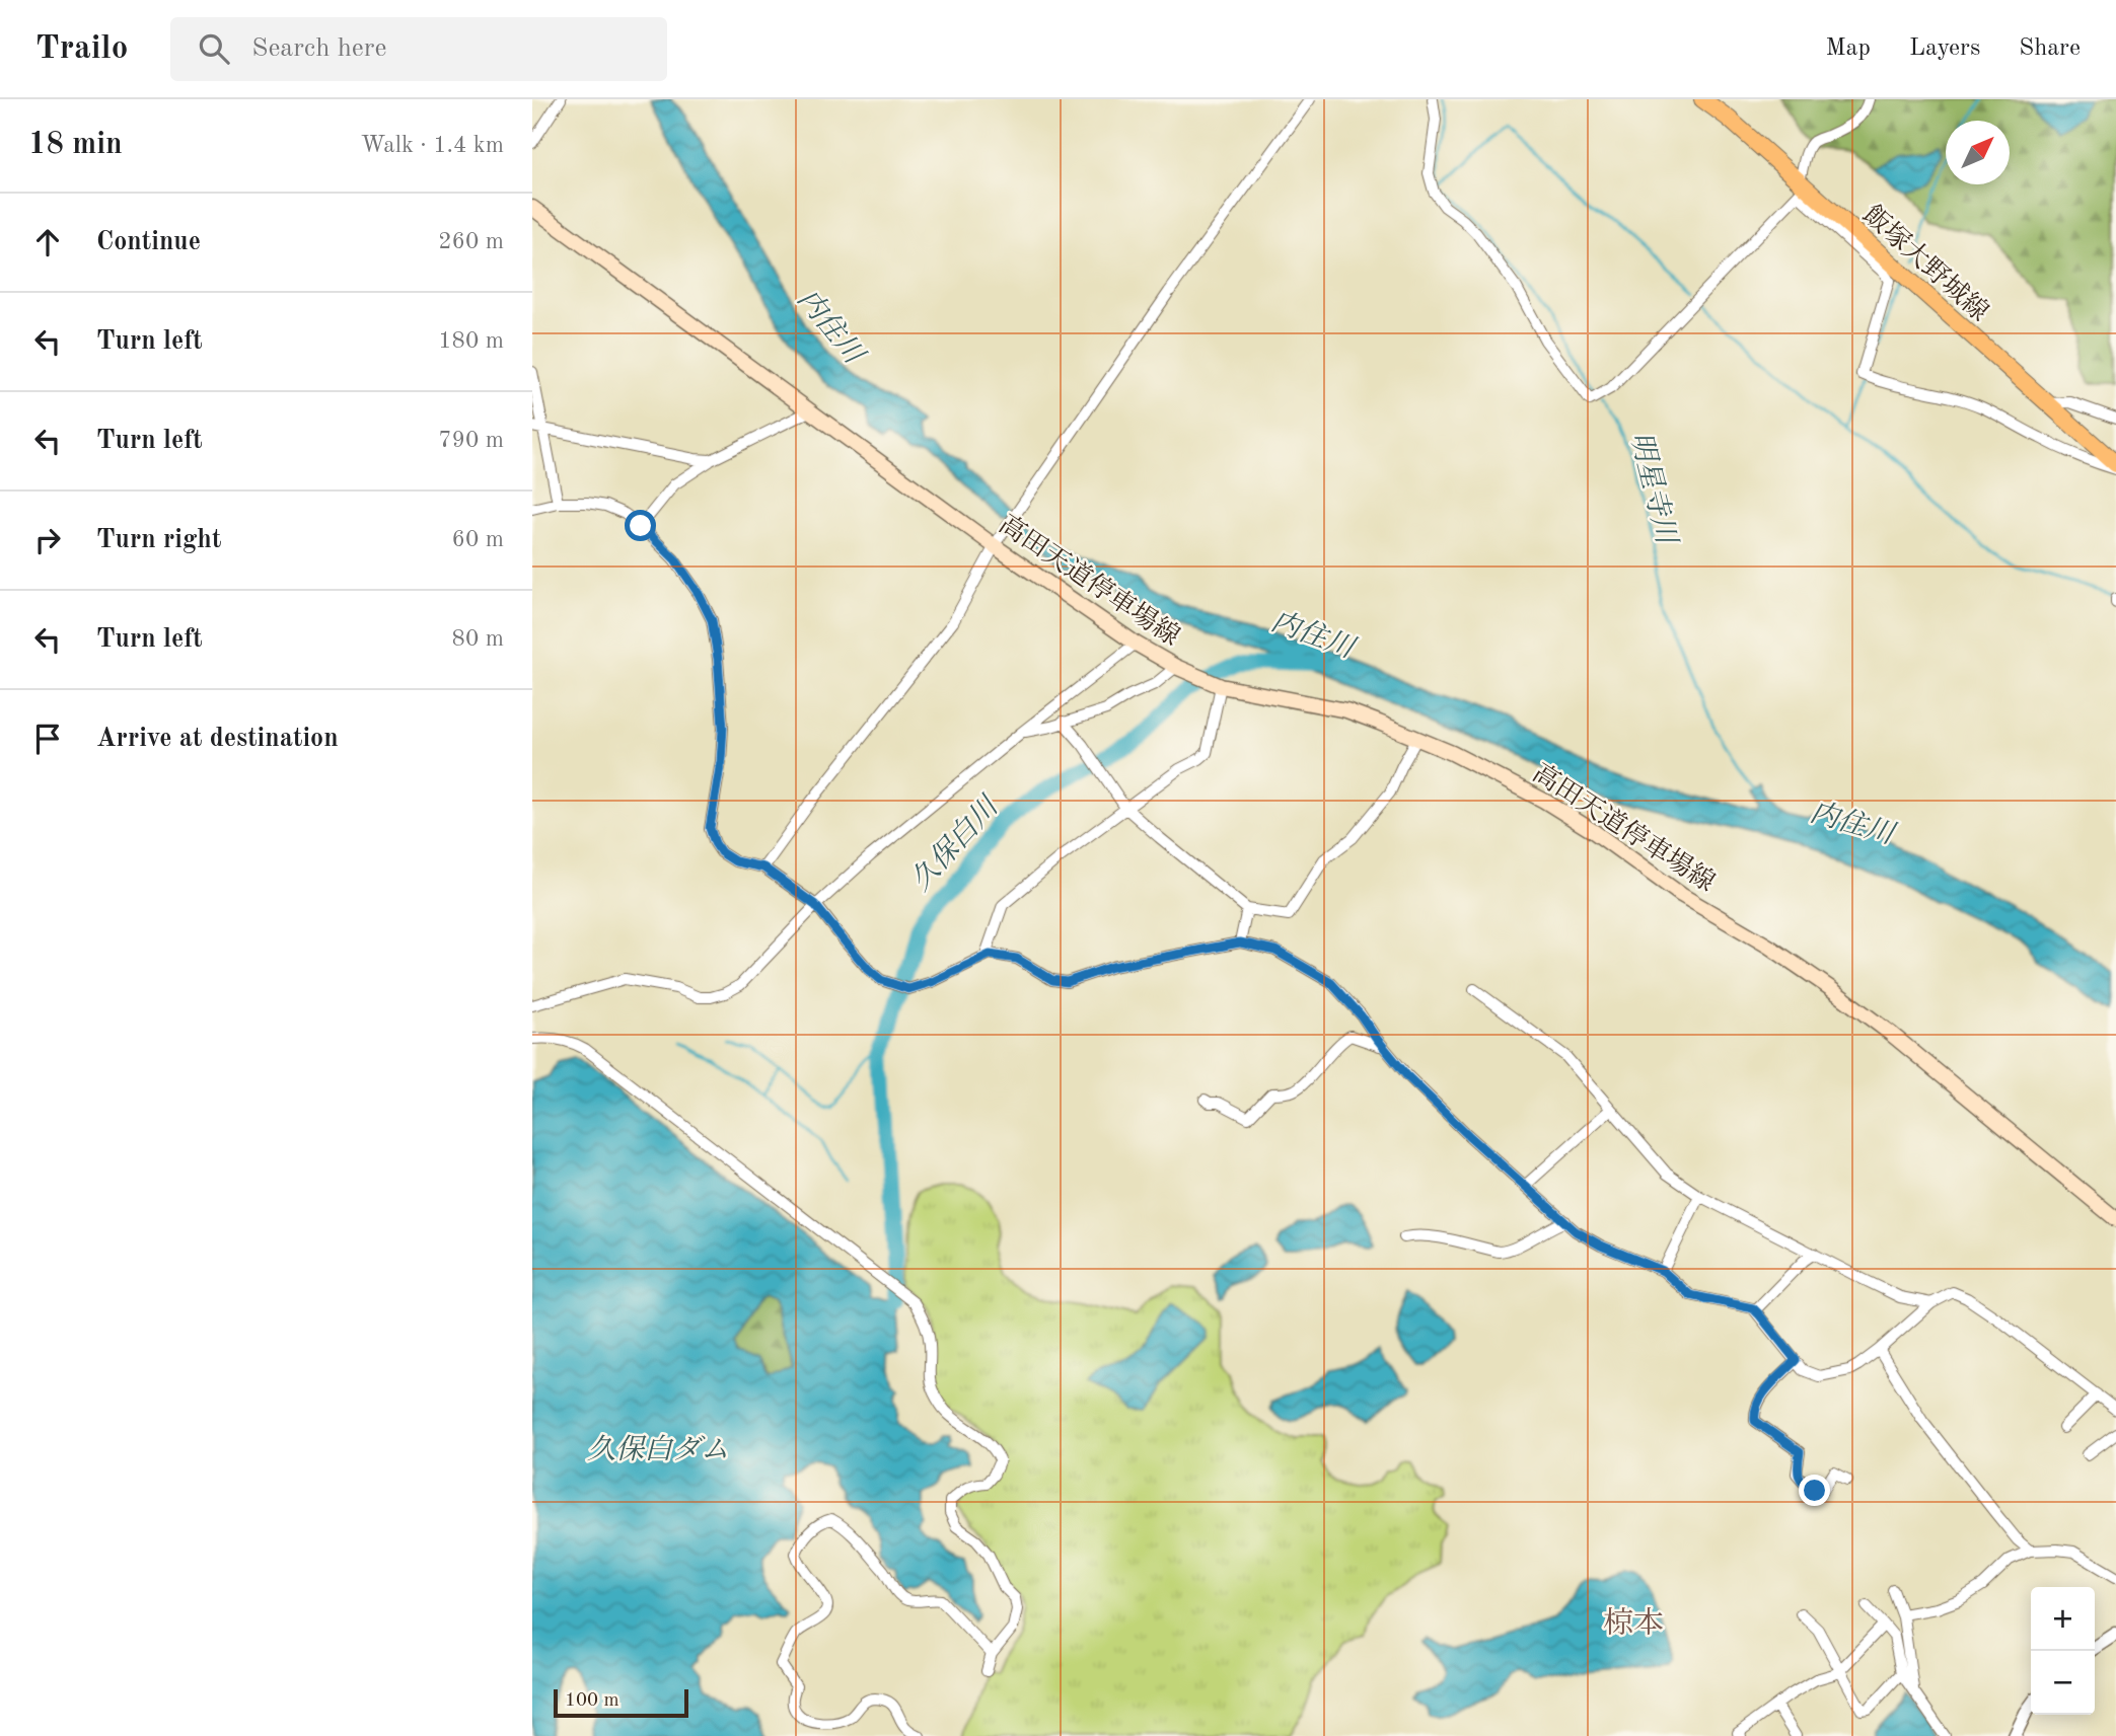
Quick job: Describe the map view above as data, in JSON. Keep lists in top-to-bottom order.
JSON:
{
  "streets": {
    "main road": ["飯塚大野城線", "高田天道停車場線"]
  },
  "districts": ["椋本"],
  "water": [
    "内住川",
    "明星寺川",
    "久保白川",
    "久保白ダム"
  ],
  "scale_bar": "100 m",
  "north": "top right",
  "page": {
    "header": "Trailo",
    "search": "Search here",
    "nav": ["Map", "Layers", "Share"],
    "heading": ["18 min", "Walk · 1.4 km"],
    "list": [
      ["Continue", "260 m"],
      ["Turn left", "180 m"],
      ["Turn left", "790 m"],
      ["Turn right", "60 m"],
      ["Turn left", "80 m"],
      "Arrive at destination"
    ],
    "map_buttons": ["+", "−"],
    "scale": "100 m"
  }
}
